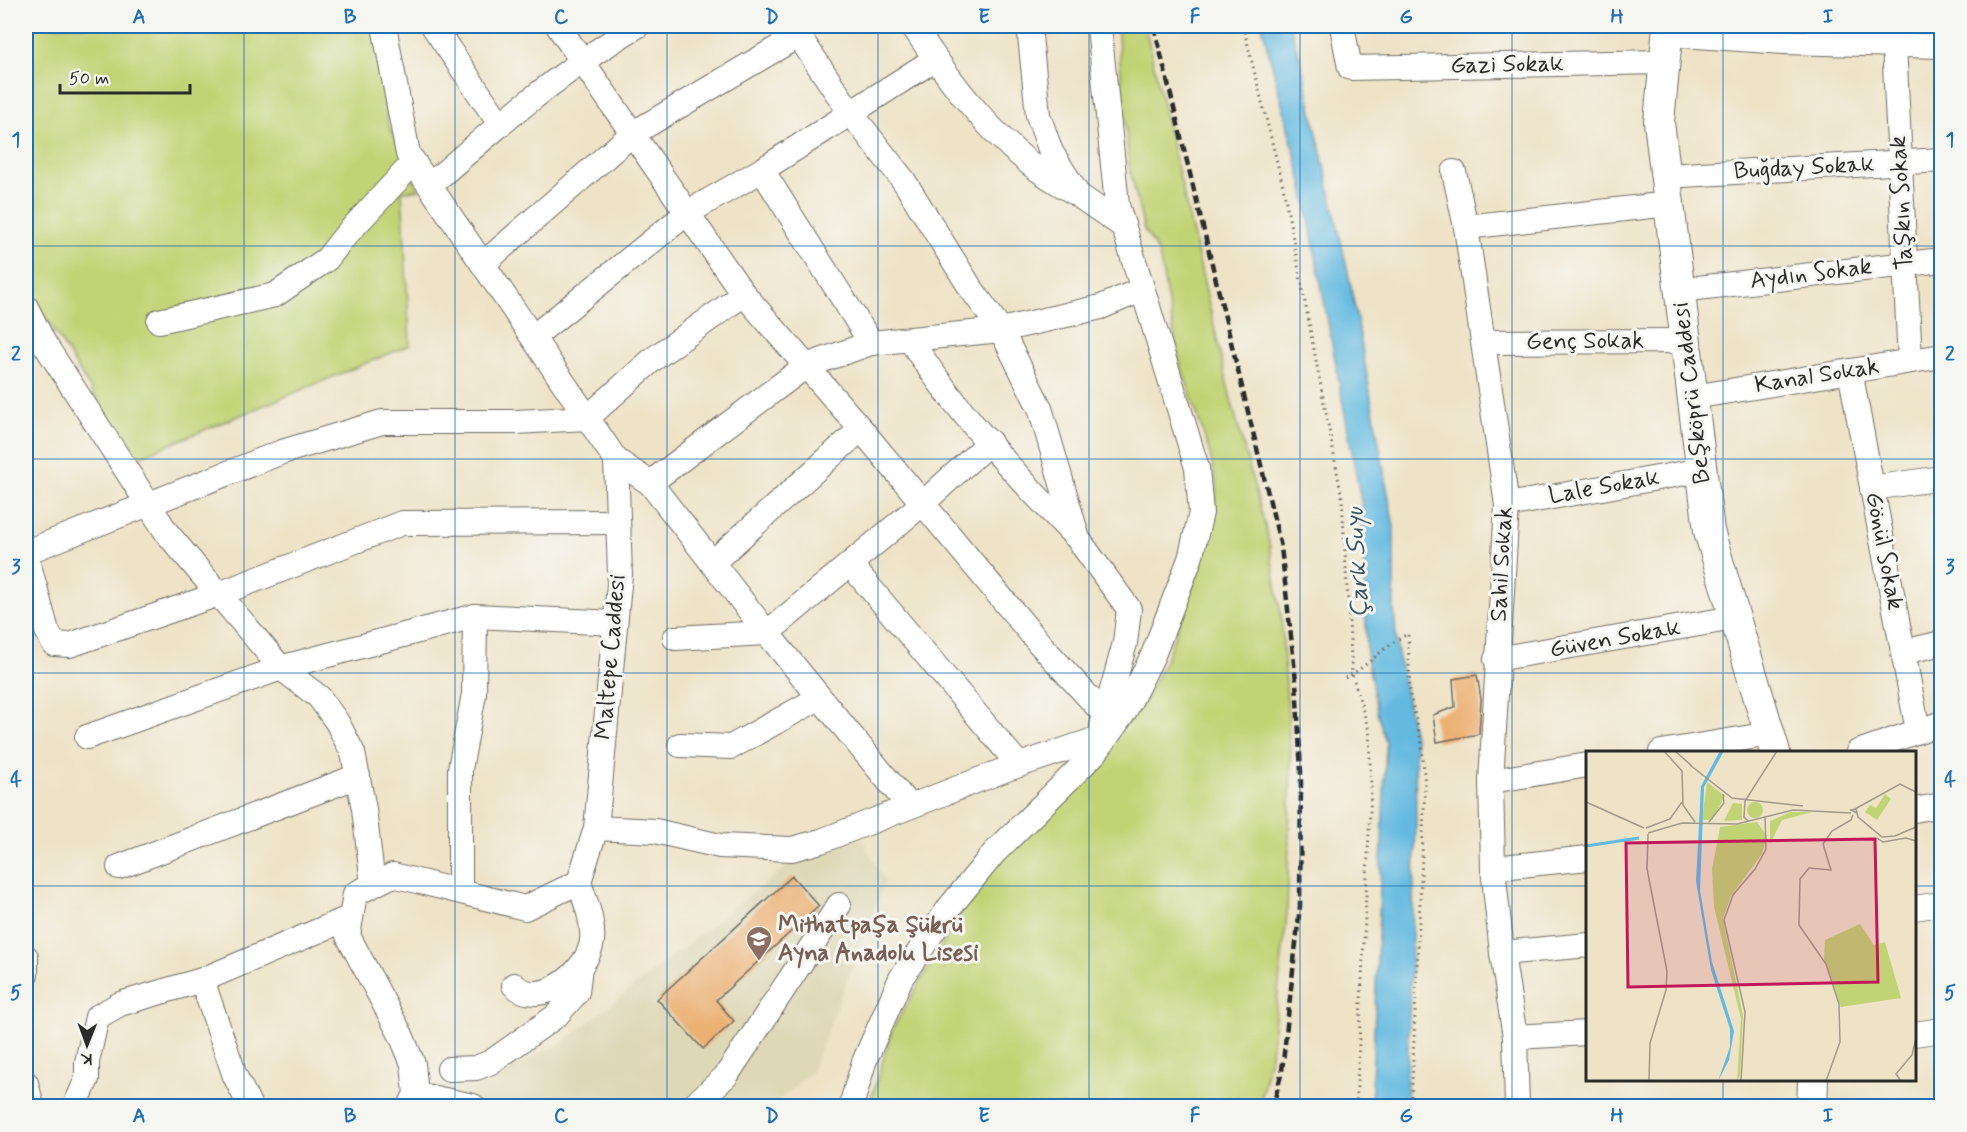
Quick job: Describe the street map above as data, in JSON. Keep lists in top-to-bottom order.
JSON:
{
  "streets": {
    "main road": ["Beşköprü Caddesi"],
    "street": [
      "Gazi Sokak",
      "Buğday Sokak",
      "Taşkın Sokak",
      "Aydın Sokak",
      "Genç Sokak",
      "Kanal Sokak",
      "Lale Sokak",
      "Gönül Sokak",
      "Sahil Sokak",
      "Güven Sokak",
      "Maltepe Caddesi"
    ]
  },
  "crossings": [
    ["Gazi Sokak", "Taşkın Sokak"],
    ["Gazi Sokak", "Beşköprü Caddesi"],
    ["Buğday Sokak", "Taşkın Sokak"],
    ["Buğday Sokak", "Beşköprü Caddesi"],
    ["Taşkın Sokak", "Aydın Sokak"],
    ["Taşkın Sokak", "Kanal Sokak"],
    ["Aydın Sokak", "Beşköprü Caddesi"],
    ["Genç Sokak", "Beşköprü Caddesi"],
    ["Genç Sokak", "Sahil Sokak"],
    ["Kanal Sokak", "Beşköprü Caddesi"],
    ["Kanal Sokak", "Gönül Sokak"],
    ["Beşköprü Caddesi", "Lale Sokak"],
    ["Beşköprü Caddesi", "Güven Sokak"],
    ["Lale Sokak", "Sahil Sokak"],
    ["Sahil Sokak", "Güven Sokak"]
  ],
  "water": ["Çark Suyu"],
  "places": {
    "school or university": ["Mithatpaşa Şükrü Ayna Anadolu Lisesi"]
  },
  "scale_bar": "50 m",
  "north": "bottom",
  "grid": {
    "columns": [
      "A",
      "B",
      "C",
      "D",
      "E",
      "F",
      "G",
      "H",
      "I"
    ],
    "rows": [
      "1",
      "2",
      "3",
      "4",
      "5"
    ]
  }
}
